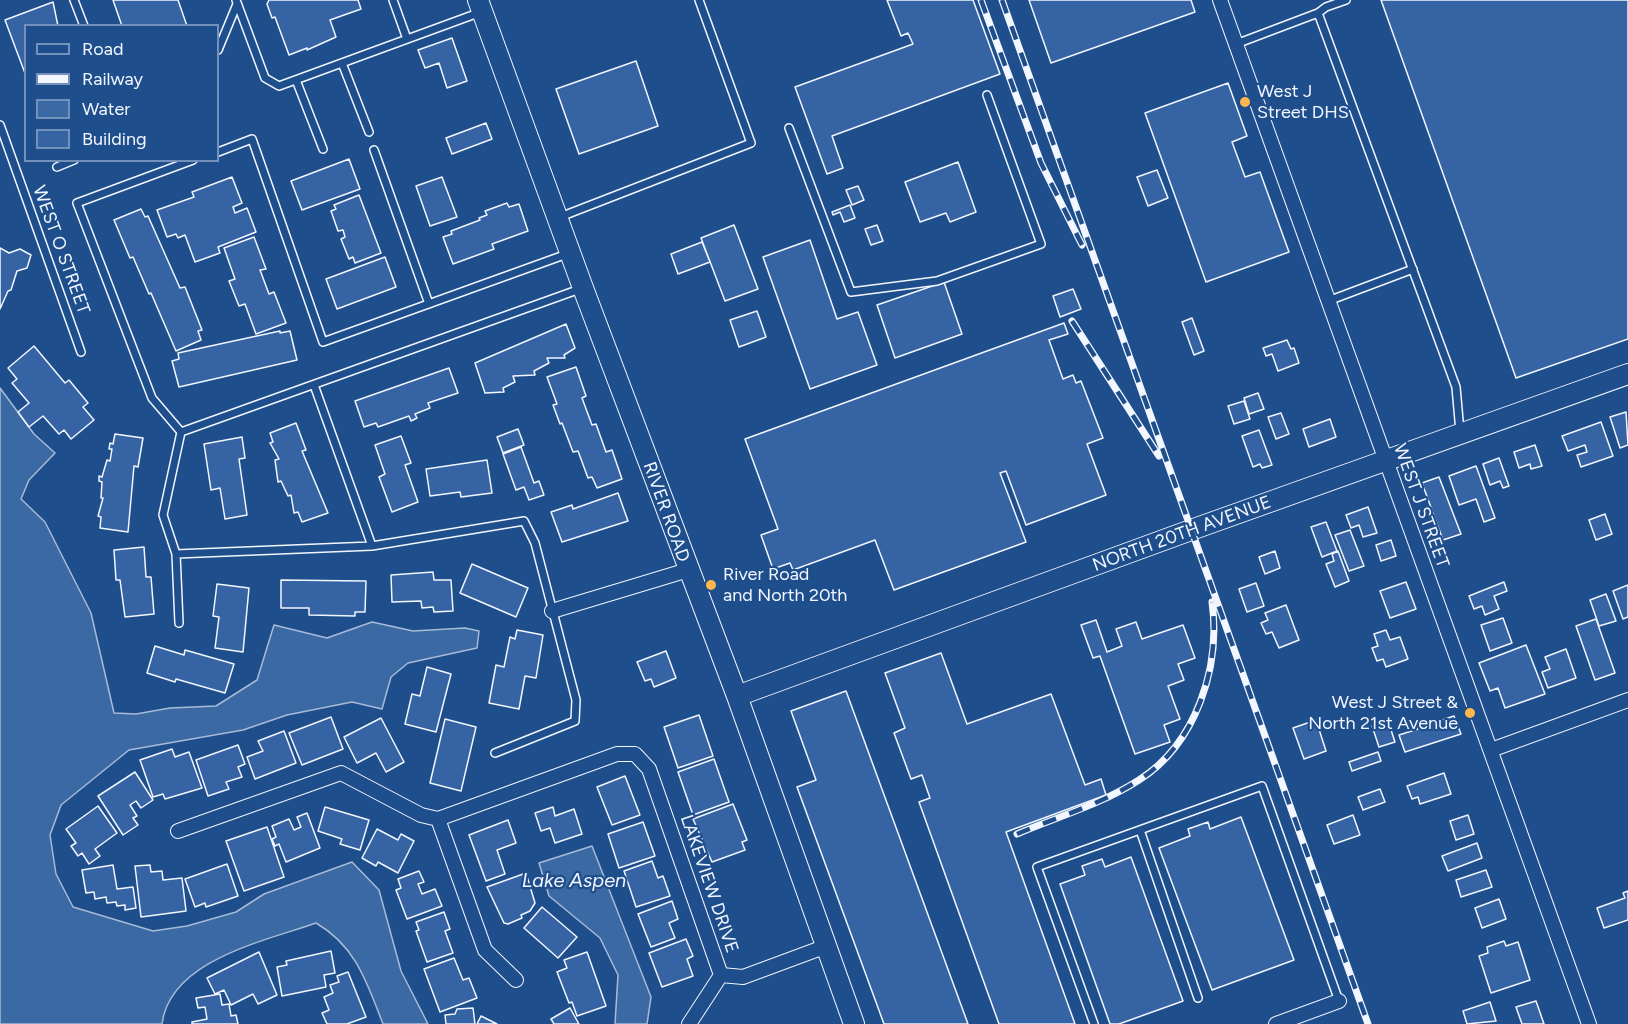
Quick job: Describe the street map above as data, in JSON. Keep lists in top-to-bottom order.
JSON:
{
  "streets": {
    "street": [
      "WEST J STREET",
      "RIVER ROAD",
      "NORTH 20TH AVENUE",
      "LAKEVIEW DRIVE"
    ],
    "lane": ["WEST O STREET"]
  },
  "crossings": [
    ["WEST J STREET", "NORTH 20TH AVENUE"],
    ["RIVER ROAD", "NORTH 20TH AVENUE"]
  ],
  "water": ["Lake Aspen"],
  "places": ["West J Street DHS", "River Road and North 20th", "West J Street & North 21st Avenue"],
  "legend": [
    "Road",
    "Railway",
    "Water",
    "Building"
  ]
}
